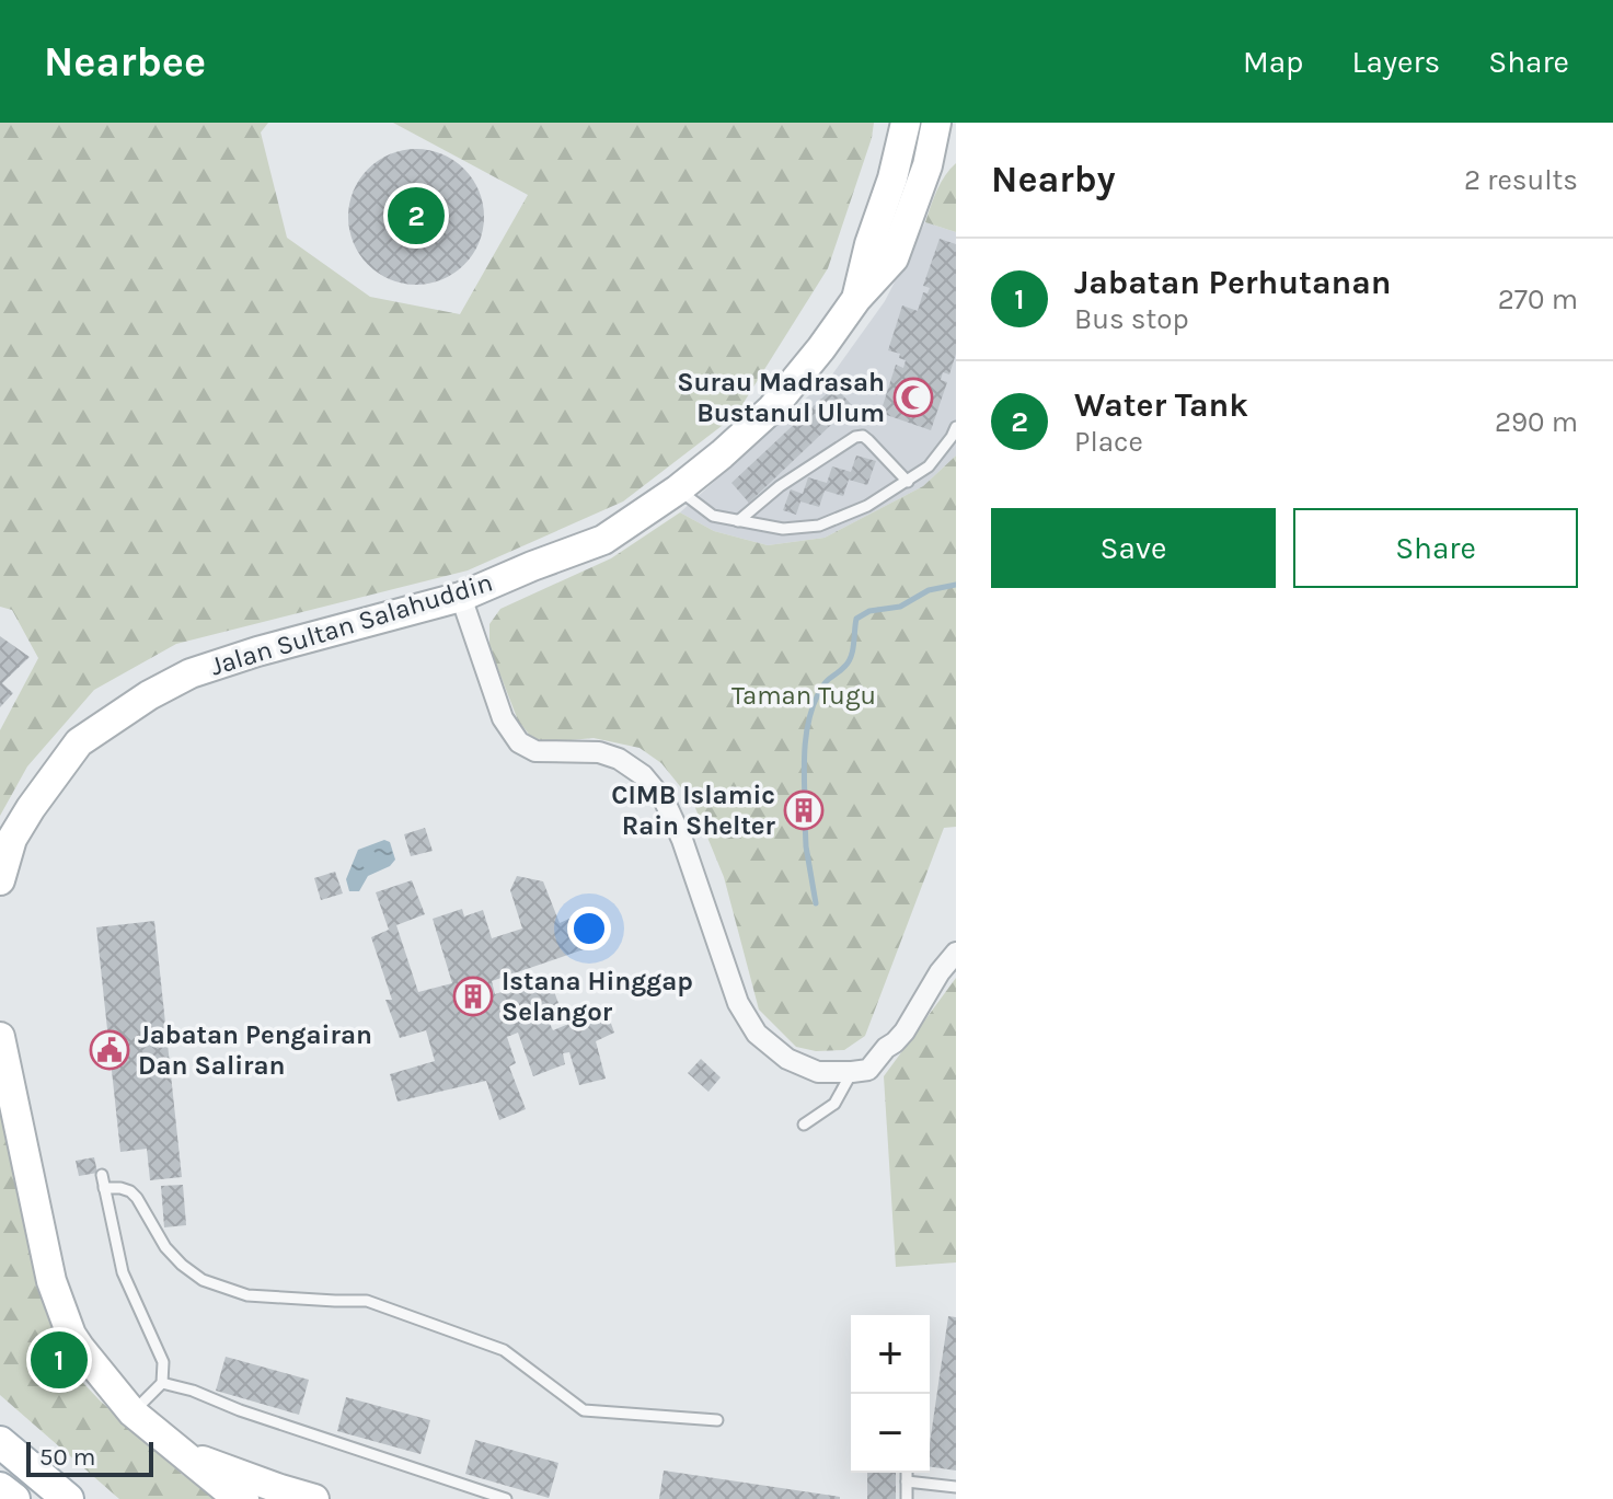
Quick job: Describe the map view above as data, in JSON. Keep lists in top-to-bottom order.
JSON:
{
  "streets": {
    "street": ["Jalan Sultan Salahuddin"]
  },
  "parks": ["Taman Tugu"],
  "places": {
    "mosque": ["Surau Madrasah Bustanul Ulum"],
    "building": ["CIMB Islamic Rain Shelter", "Istana Hinggap Selangor"],
    "public building": ["Jabatan Pengairan Dan Saliran"]
  },
  "scale_bar": "50 m",
  "page": {
    "header": "Nearbee",
    "nav": ["Map", "Layers", "Share"],
    "heading": ["Nearby", "2 results"],
    "pins": ["2", "1"],
    "list": [
      {
        "mark": "1",
        "name": "Jabatan Perhutanan",
        "note": "Bus stop",
        "value": "270 m"
      },
      {
        "mark": "2",
        "name": "Water Tank",
        "note": "Place",
        "value": "290 m"
      }
    ],
    "buttons": ["Save", "Share"],
    "map_buttons": ["+", "−"],
    "scale": "50 m"
  }
}
